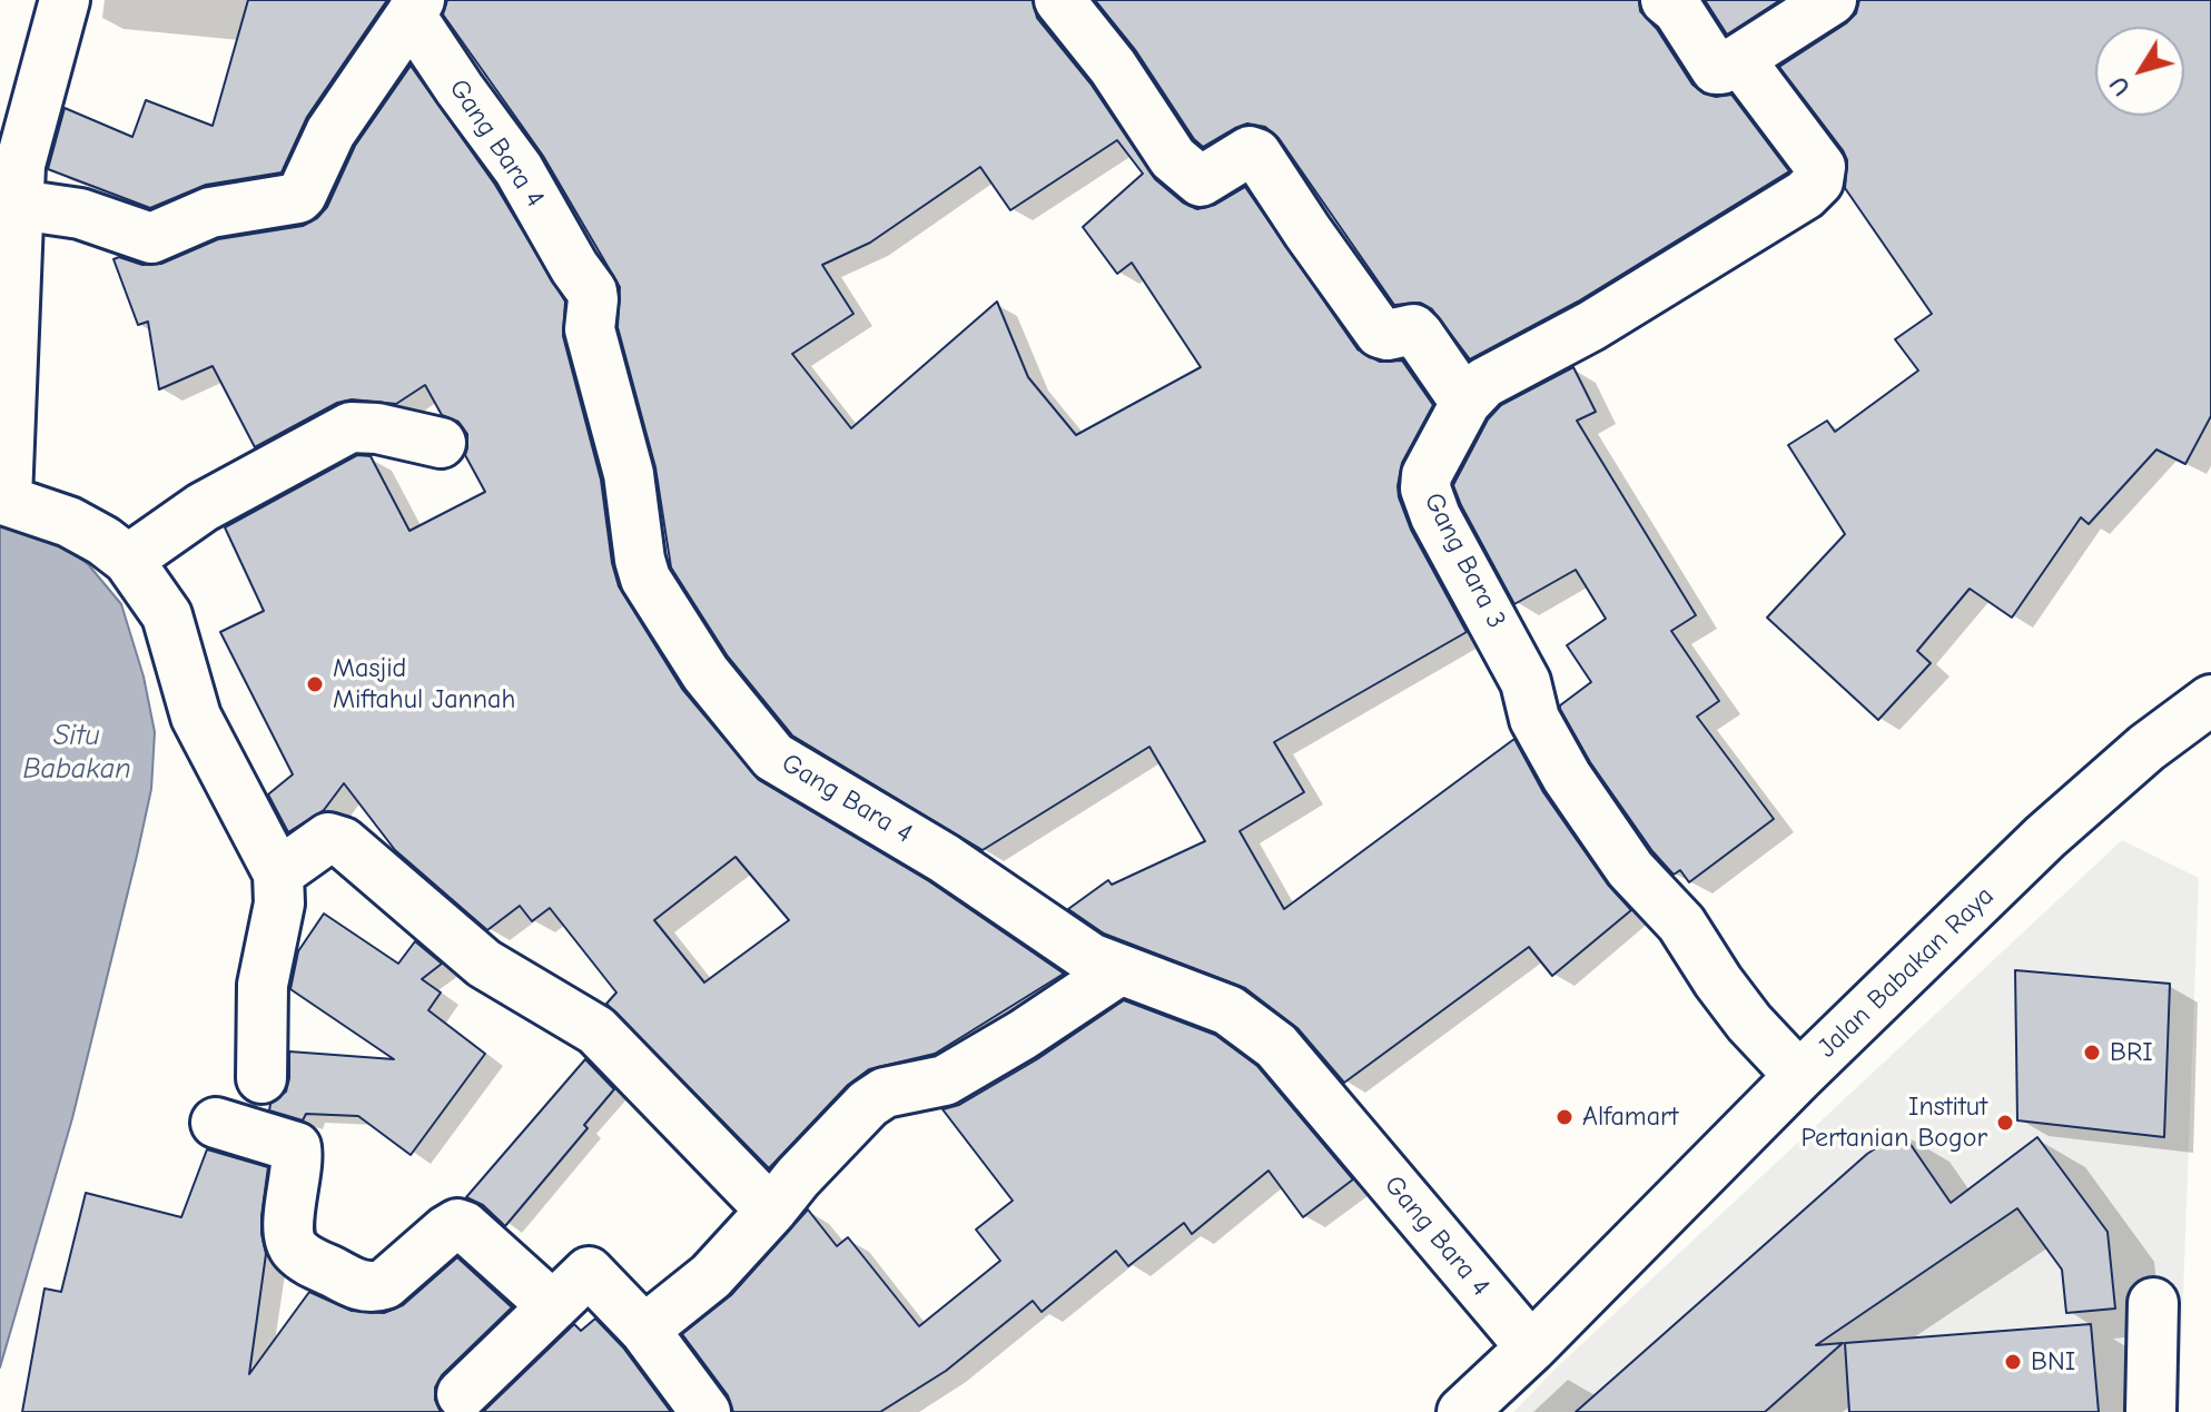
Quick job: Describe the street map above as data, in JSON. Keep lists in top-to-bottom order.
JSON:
{
  "streets": {
    "street": ["Gang Bara 4", "Gang Bara 3", "Jalan Babakan Raya"]
  },
  "crossings": [
    ["Gang Bara 4", "Jalan Babakan Raya"],
    ["Gang Bara 3", "Jalan Babakan Raya"]
  ],
  "water": ["Situ Babakan"],
  "places": [
    "Masjid Miftahul Jannah",
    "BRI",
    "Alfamart",
    "Institut Pertanian Bogor",
    "BNI"
  ],
  "north": "bottom left"
}
